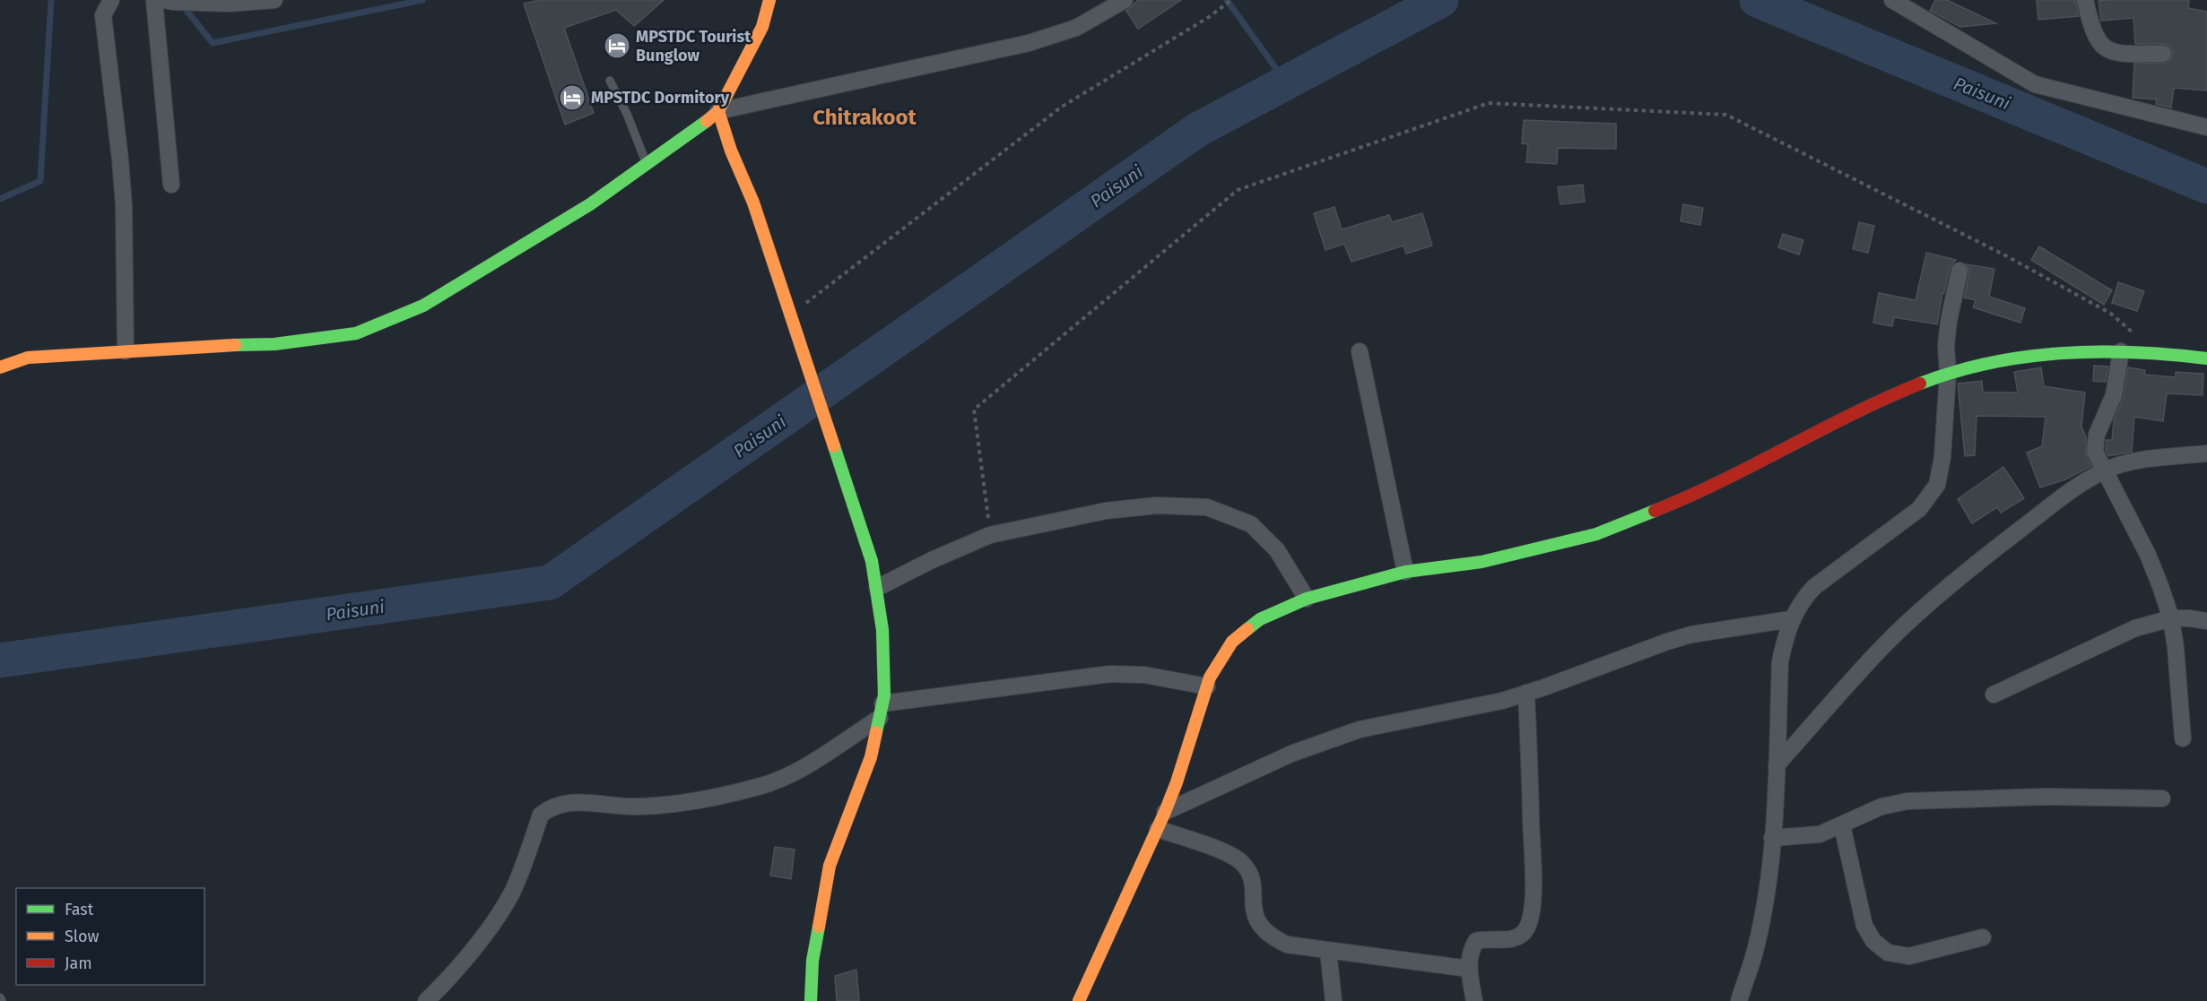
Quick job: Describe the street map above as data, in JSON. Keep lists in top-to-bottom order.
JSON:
{
  "districts": ["Chitrakoot"],
  "water": ["Paisuni"],
  "places": {
    "hotel": ["MPSTDC Tourist Bunglow", "MPSTDC Dormitory"]
  },
  "legend": ["Fast", "Slow", "Jam"]
}
